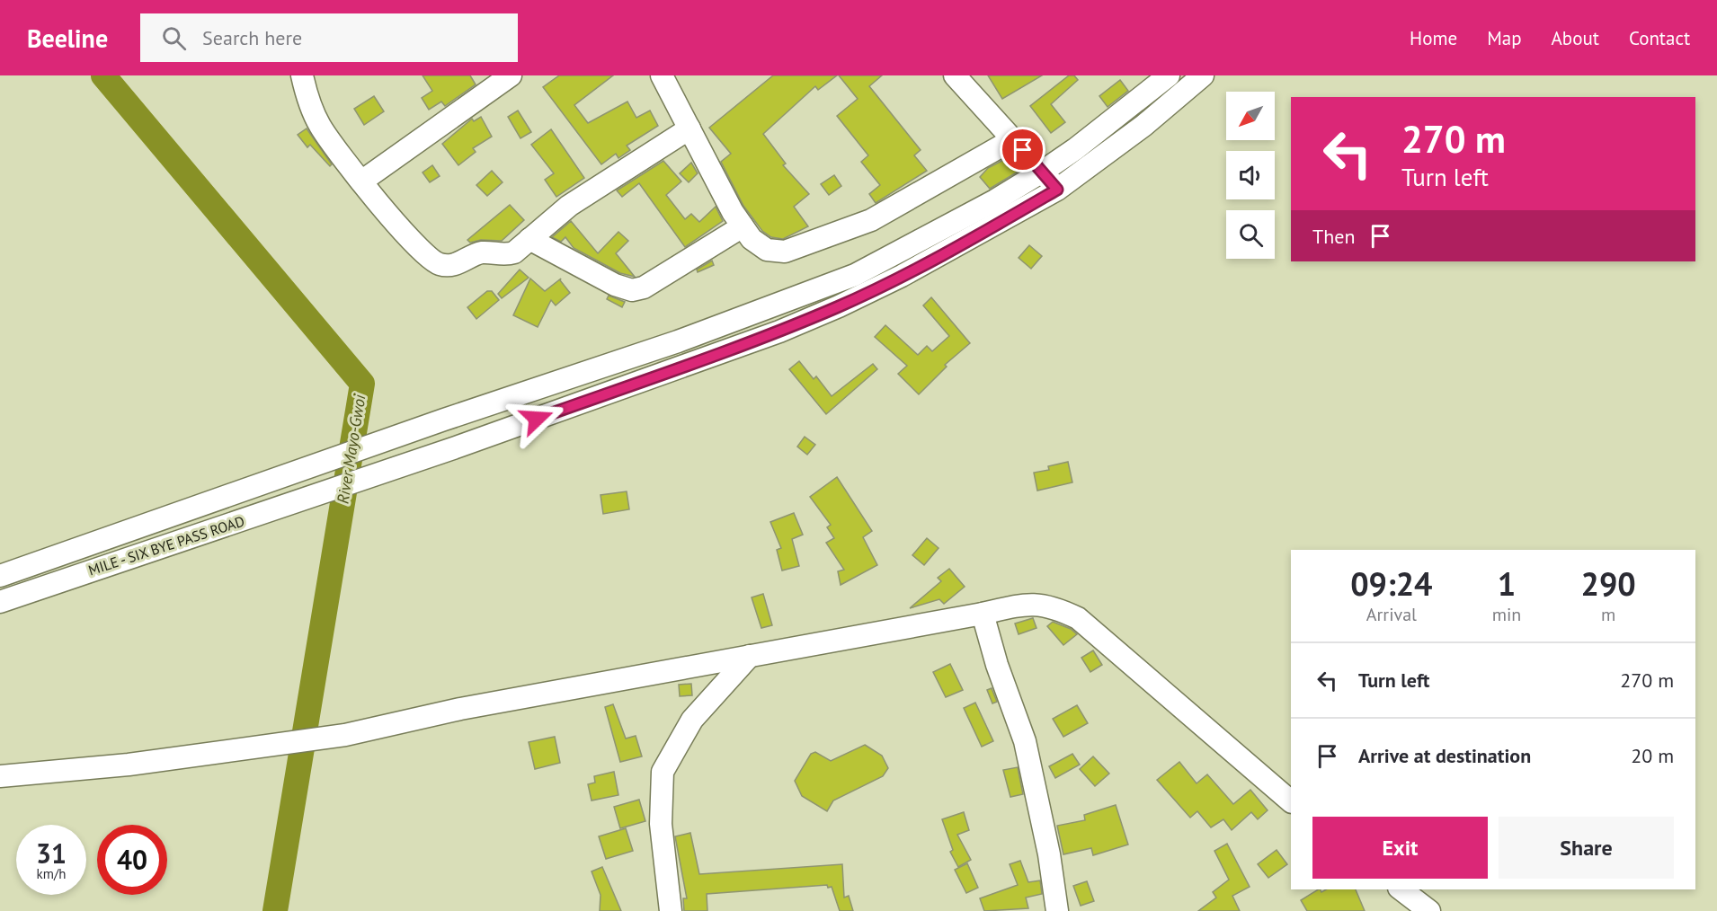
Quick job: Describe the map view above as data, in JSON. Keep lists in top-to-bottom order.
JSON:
{
  "streets": {
    "street": ["MILE - SIX BYE PASS ROAD"]
  },
  "water": ["River Mayo-Gwoi"],
  "north": "bottom left",
  "page": {
    "header": "Beeline",
    "search": "Search here",
    "nav": [
      "Home",
      "Map",
      "About",
      "Contact"
    ],
    "turn": ["270 m", "Turn left"],
    "then": "Then",
    "eta": [
      "09:24",
      "Arrival",
      "1",
      "min",
      "290",
      "m"
    ],
    "list": [
      {
        "name": "Turn left",
        "value": "270 m"
      },
      {
        "name": "Arrive at destination",
        "value": "20 m"
      }
    ],
    "buttons": ["Exit", "Share"],
    "speed": "31 km/h",
    "limit": "40"
  }
}
